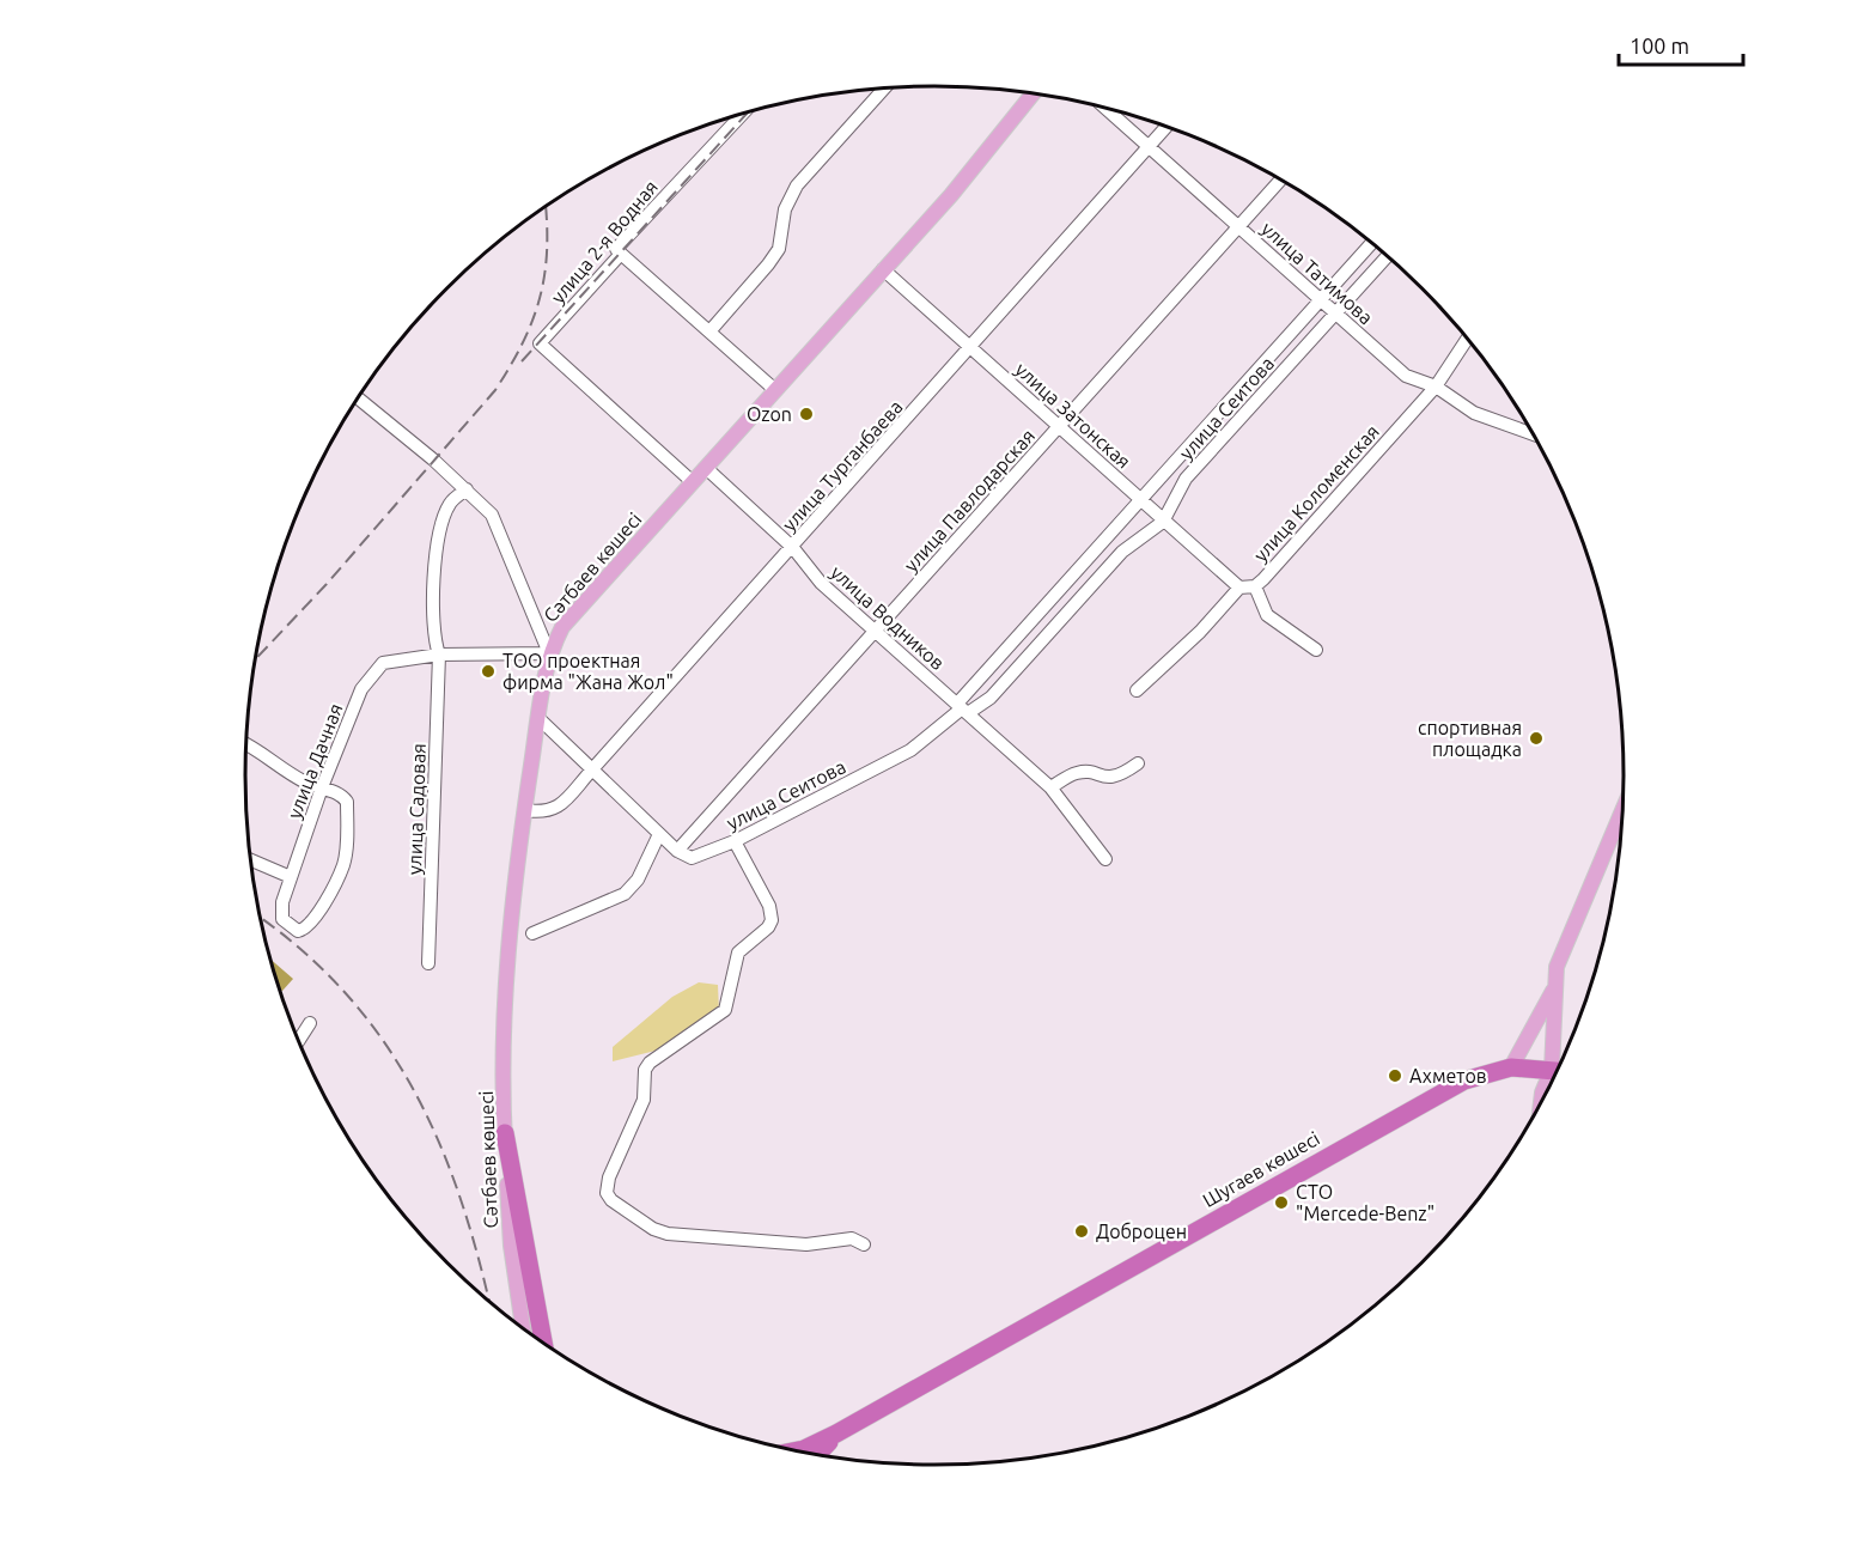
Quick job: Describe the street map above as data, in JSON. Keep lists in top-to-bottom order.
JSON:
{
  "streets": {
    "highway": ["Шугаев көшесі"],
    "main road": ["Сәтбаев көшесі"],
    "street": [
      "улица 2-я Водная",
      "улица Татимова",
      "улица Сеитова",
      "улица Затонская",
      "улица Турганбаева",
      "улица Коломенская",
      "улица Павлодарская",
      "улица Водников",
      "улица Дачная",
      "улица Садовая"
    ]
  },
  "crossings": [
    ["улица 2-я Водная", "Сәтбаев көшесі"],
    ["улица Татимова", "улица Сеитова"],
    ["улица Татимова", "улица Турганбаева"],
    ["улица Татимова", "улица Коломенская"],
    ["улица Татимова", "улица Павлодарская"],
    ["улица Сеитова", "улица Затонская"],
    ["улица Сеитова", "улица Павлодарская"],
    ["улица Сеитова", "улица Водников"],
    ["улица Затонская", "улица Турганбаева"],
    ["улица Затонская", "улица Коломенская"],
    ["улица Затонская", "улица Павлодарская"],
    ["улица Затонская", "Сәтбаев көшесі"],
    ["улица Турганбаева", "Сәтбаев көшесі"],
    ["улица Турганбаева", "улица Водников"],
    ["улица Павлодарская", "улица Водников"],
    ["Сәтбаев көшесі", "улица Водников"],
    ["улица Дачная", "улица Садовая"]
  ],
  "places": [
    "Ozon",
    "ТОО проектная фирма \"Жана Жол\"",
    "спортивная площадка",
    "Ахметов",
    "СТО \"Mercede-Benz\"",
    "Доброцен"
  ],
  "scale_bar": "100 m"
}
